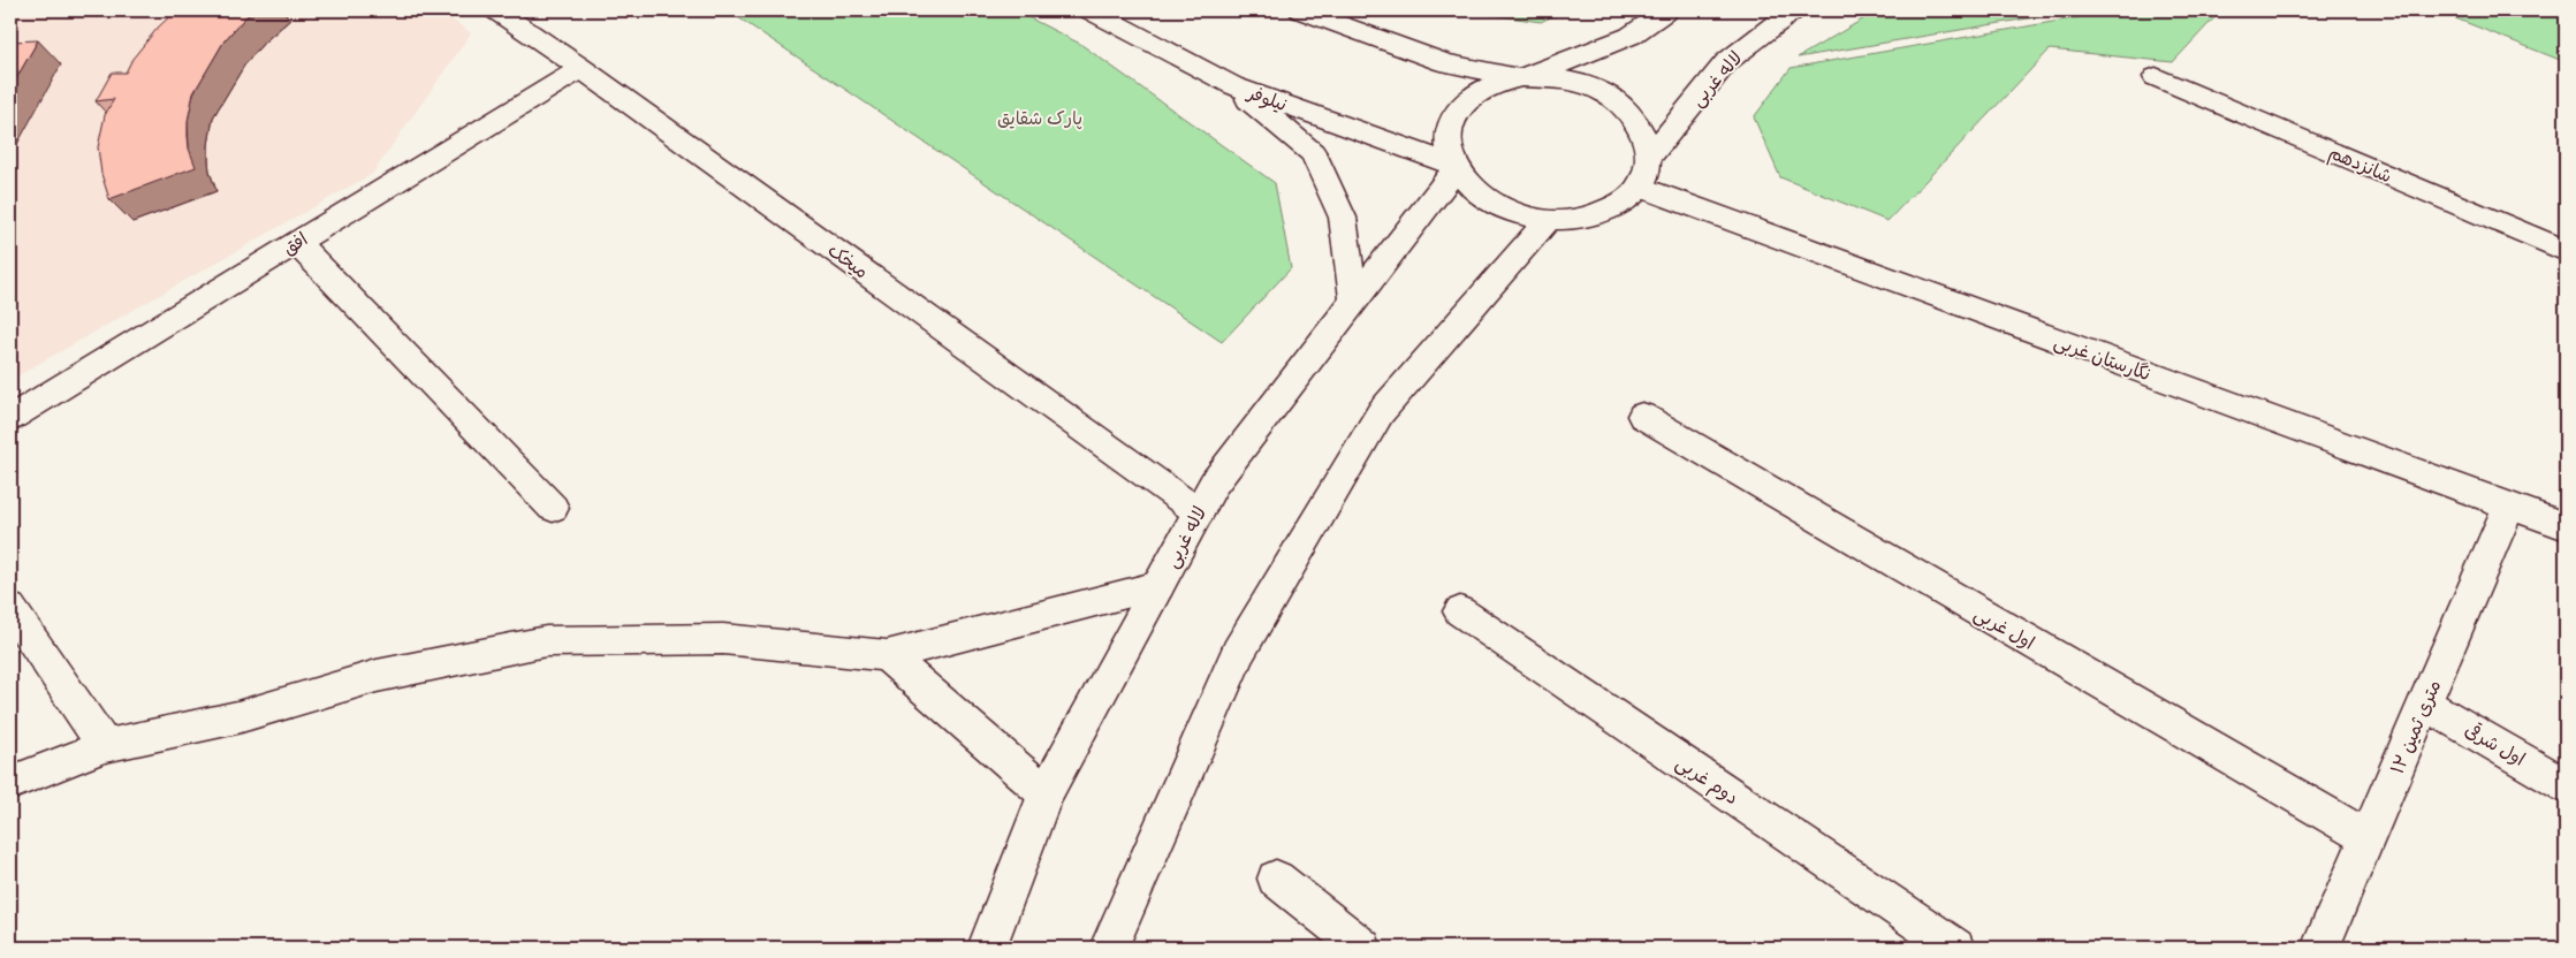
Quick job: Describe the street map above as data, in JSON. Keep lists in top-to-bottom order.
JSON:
{
  "streets": {
    "street": [
      "لاله غربی",
      "نیلوفر",
      "شانزدهم",
      "افق",
      "میخک",
      "نگارستان غربی",
      "اول غربی",
      "۱۲ متری ثمین",
      "اول شرقی",
      "دوم غربی"
    ]
  },
  "crossings": [
    ["لاله غربی", "نیلوفر"],
    ["لاله غربی", "میخک"],
    ["لاله غربی", "نگارستان غربی"],
    ["نیلوفر", "نگارستان غربی"],
    ["افق", "میخک"],
    ["نگارستان غربی", "۱۲ متری ثمین"],
    ["اول غربی", "۱۲ متری ثمین"],
    ["۱۲ متری ثمین", "اول شرقی"]
  ],
  "parks": ["پارک شقایق"]
}
